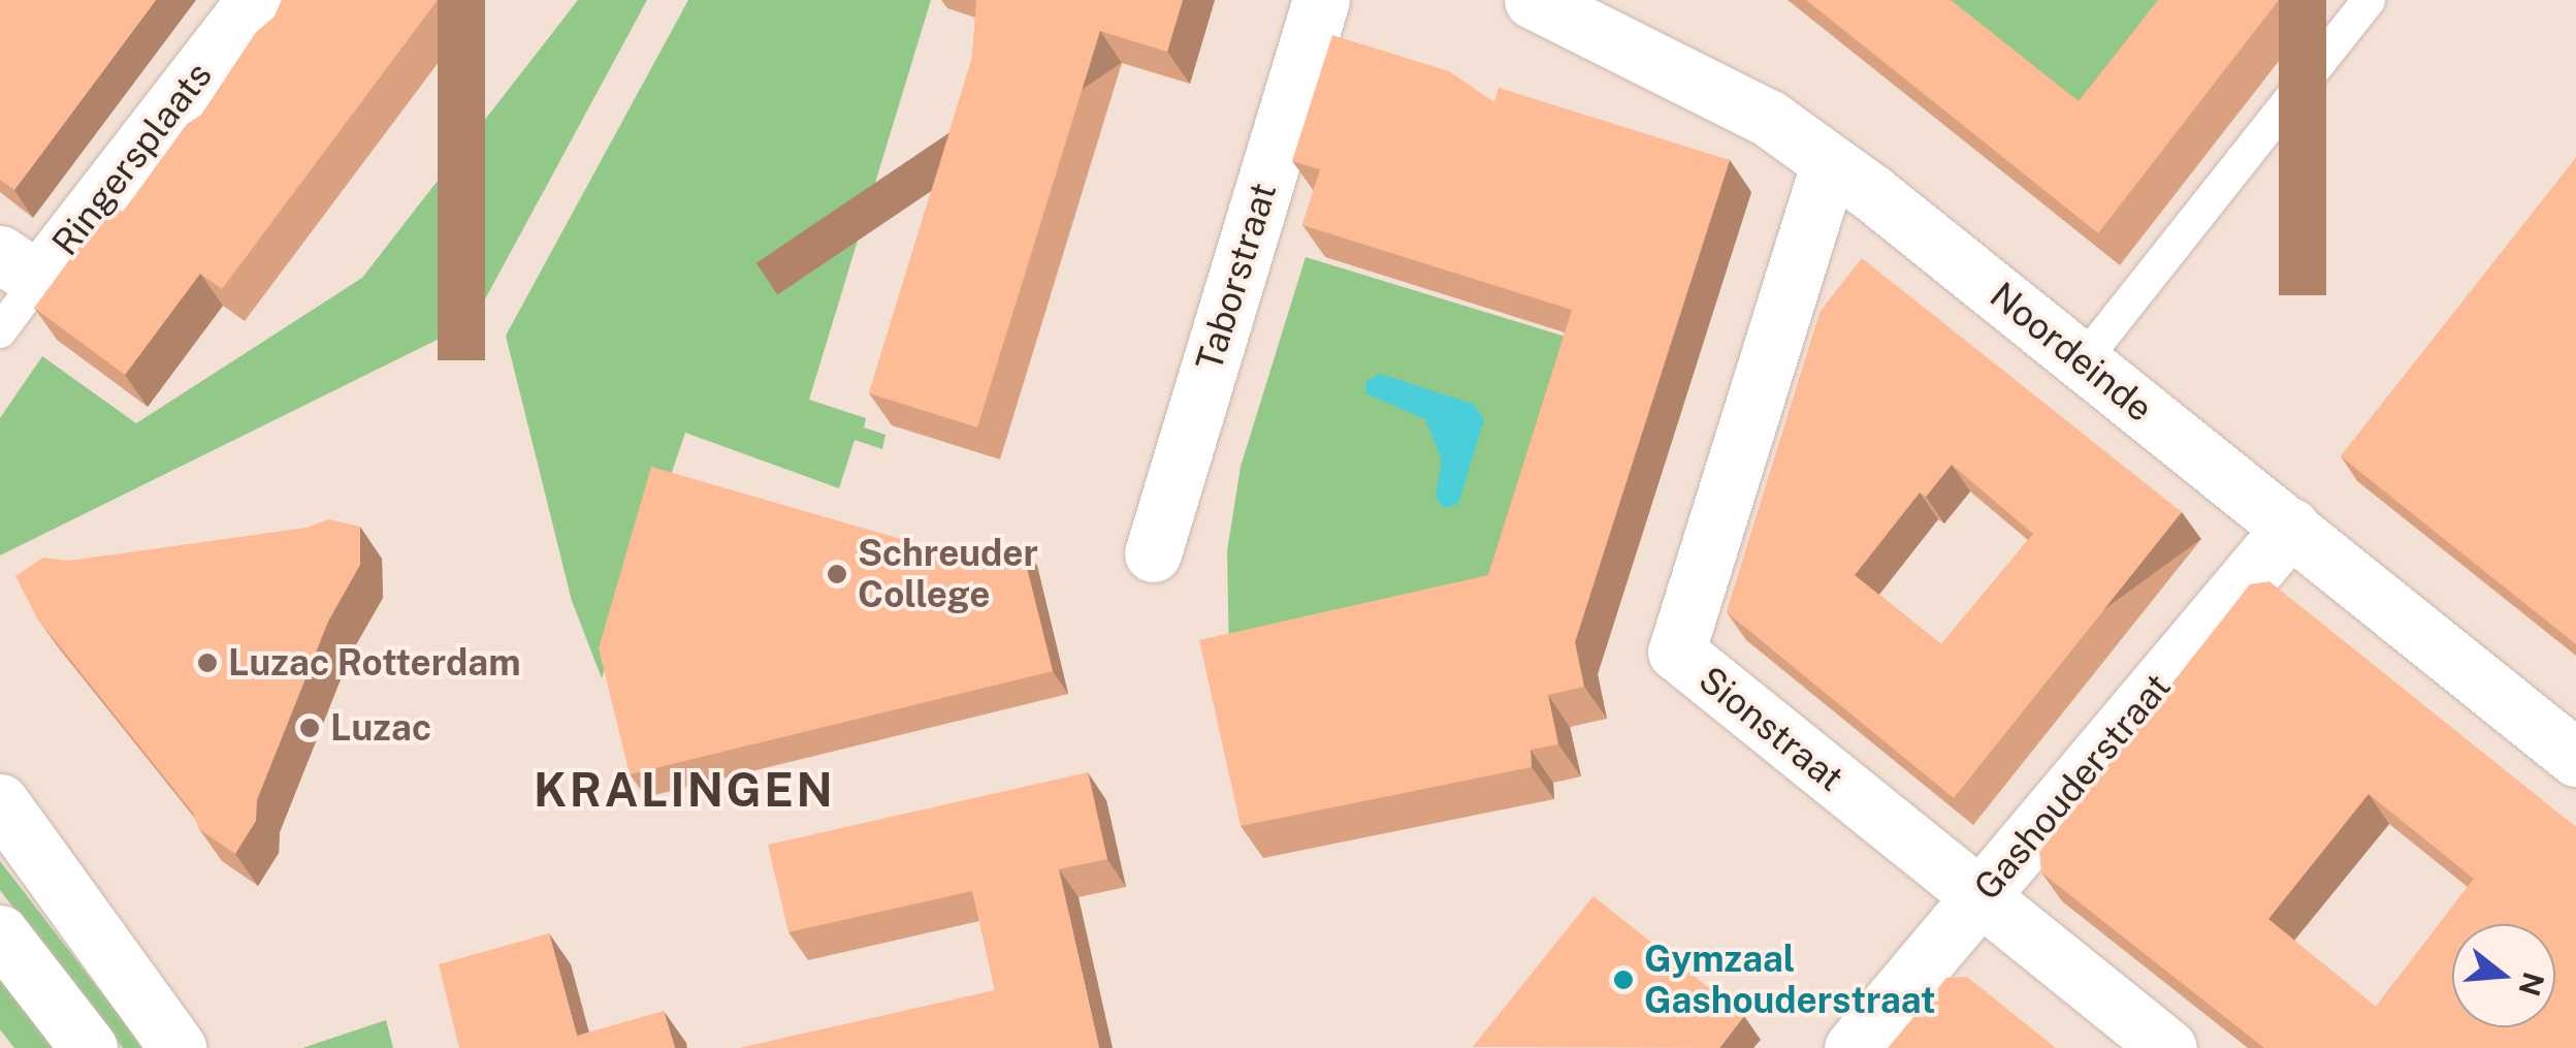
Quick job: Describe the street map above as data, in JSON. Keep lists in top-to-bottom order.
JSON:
{
  "streets": {
    "street": [
      "Ringersplaats",
      "Taborstraat",
      "Noordeinde",
      "Sionstraat",
      "Gashouderstraat"
    ]
  },
  "crossings": [
    ["Noordeinde", "Sionstraat"],
    ["Noordeinde", "Gashouderstraat"],
    ["Sionstraat", "Gashouderstraat"]
  ],
  "districts": ["KRALINGEN"],
  "places": [
    "Schreuder College",
    "Luzac Rotterdam",
    "Luzac",
    "Gymzaal Gashouderstraat"
  ],
  "north": "right"
}
